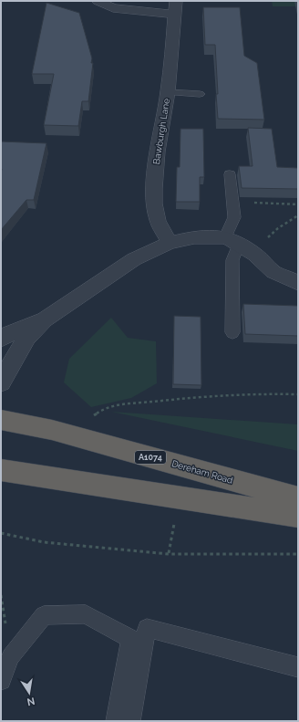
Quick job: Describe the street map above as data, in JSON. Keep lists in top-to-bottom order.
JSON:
{
  "streets": {
    "highway": ["A1074", "Dereham Road"],
    "street": ["Bawburgh Lane"]
  },
  "north": "bottom"
}
